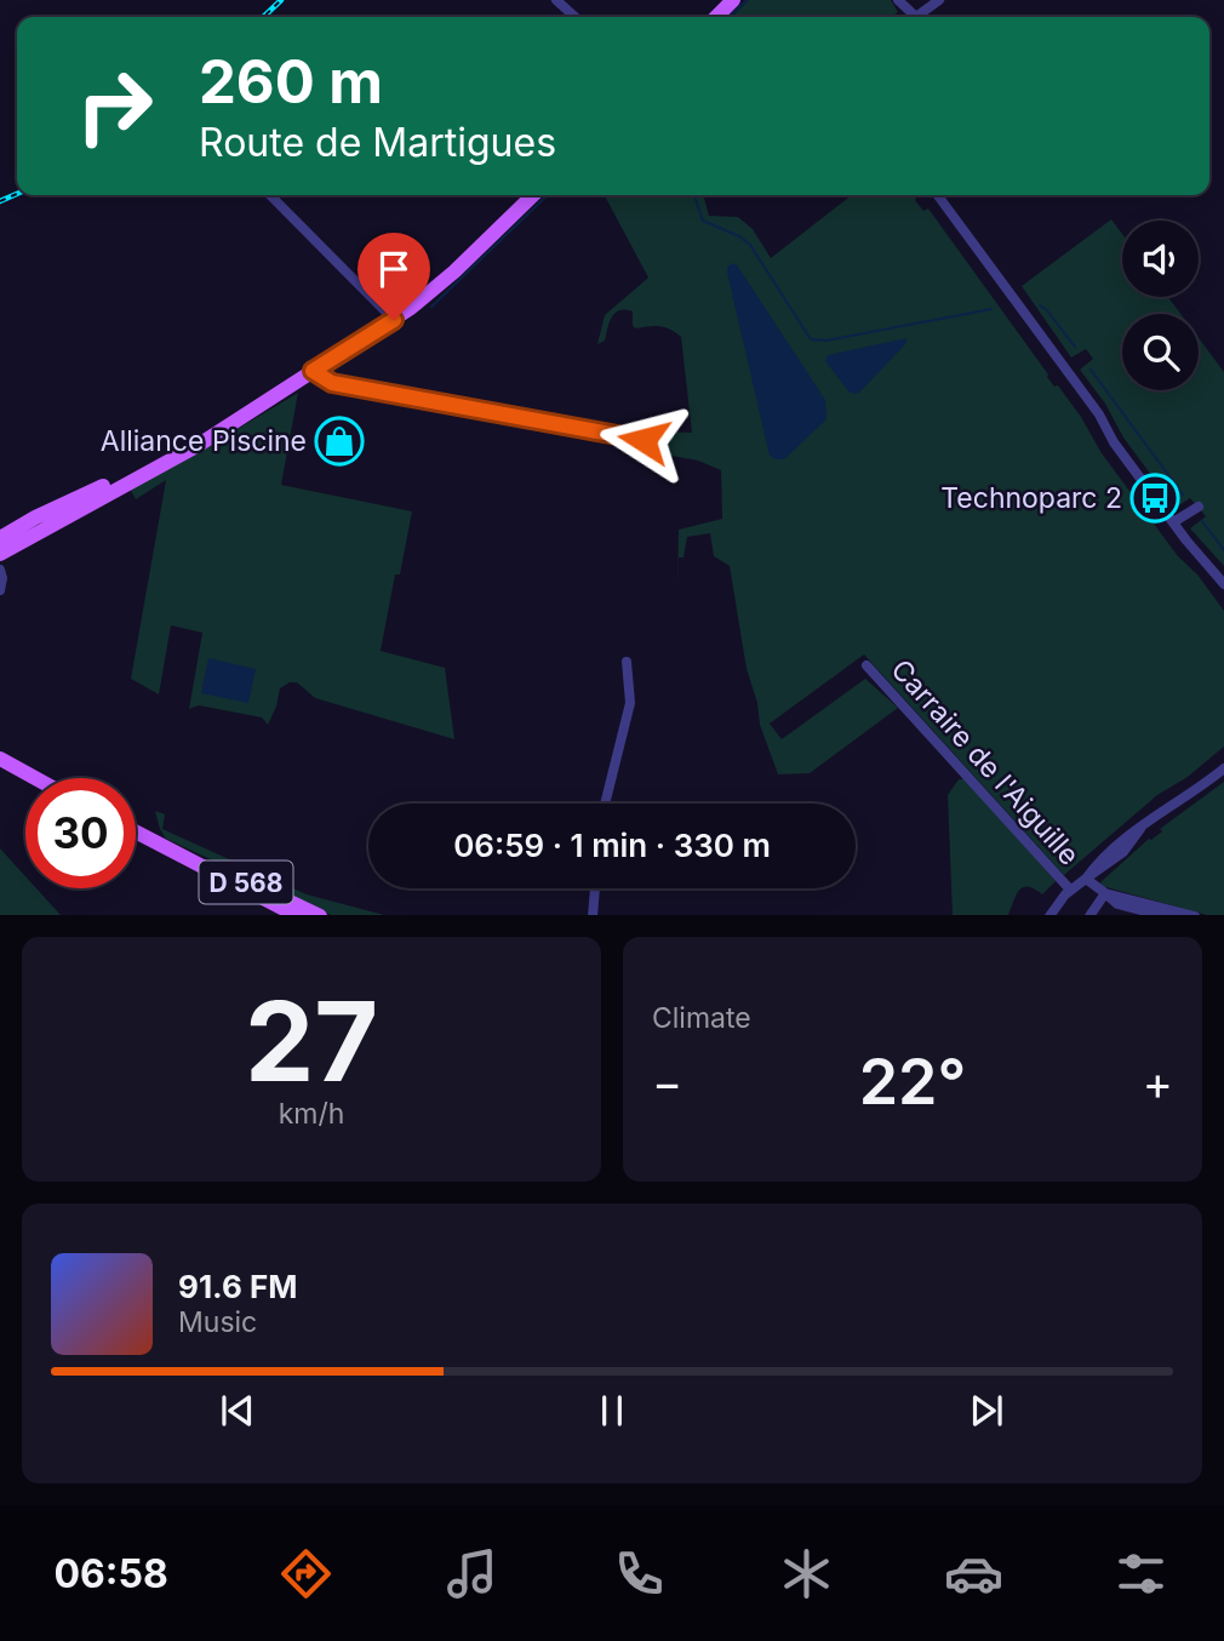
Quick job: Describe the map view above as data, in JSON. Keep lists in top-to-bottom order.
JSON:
{
  "streets": {
    "main road": ["D 568"],
    "street": ["Carraire de l'Aiguille"]
  },
  "places": {
    "shop": ["Alliance Piscine"],
    "bus stop": ["Technoparc 2"]
  },
  "page": {
    "turn": ["260 m", "Route de Martigues"],
    "limit": "30",
    "trip": "06:59 · 1 min · 330 m",
    "tile": [
      ["27", "km/h"],
      "Climate"
    ],
    "heat": ["−", "22°", "+"],
    "song": ["91.6 FM", "Music"],
    "tabs": "06:58"
  }
}
